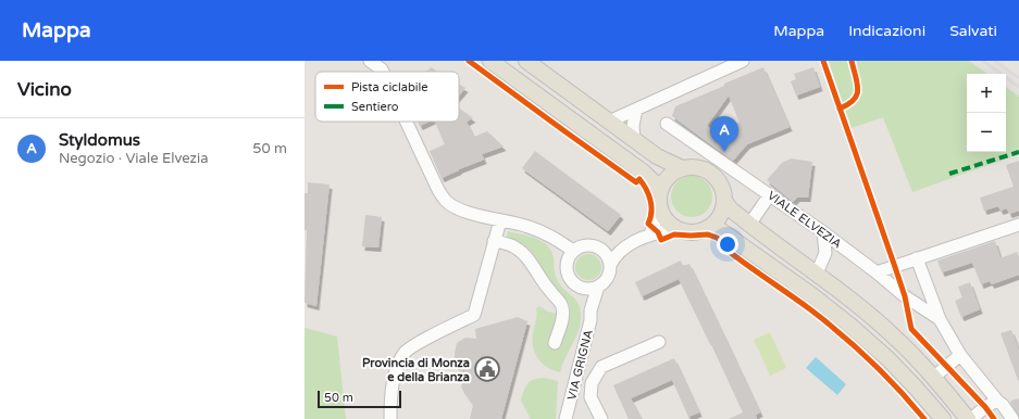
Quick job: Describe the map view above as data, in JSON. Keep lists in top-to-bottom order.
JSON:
{
  "streets": {
    "street": ["VIALE ELVEZIA", "VIA GRIGNA"]
  },
  "places": {
    "public building": ["Provincia di Monza e della Brianza"]
  },
  "legend": ["Pista ciclabile", "Sentiero"],
  "scale_bar": "50 m",
  "page": {
    "header": "Mappa",
    "nav": ["Mappa", "Indicazioni", "Salvati"],
    "heading": "Vicino",
    "map_buttons": ["+", "−"],
    "pins": "A",
    "list": [
      {
        "mark": "A",
        "name": "Styldomus",
        "note": "Negozio · Viale Elvezia",
        "value": "50 m"
      }
    ],
    "scale": "50 m"
  }
}
